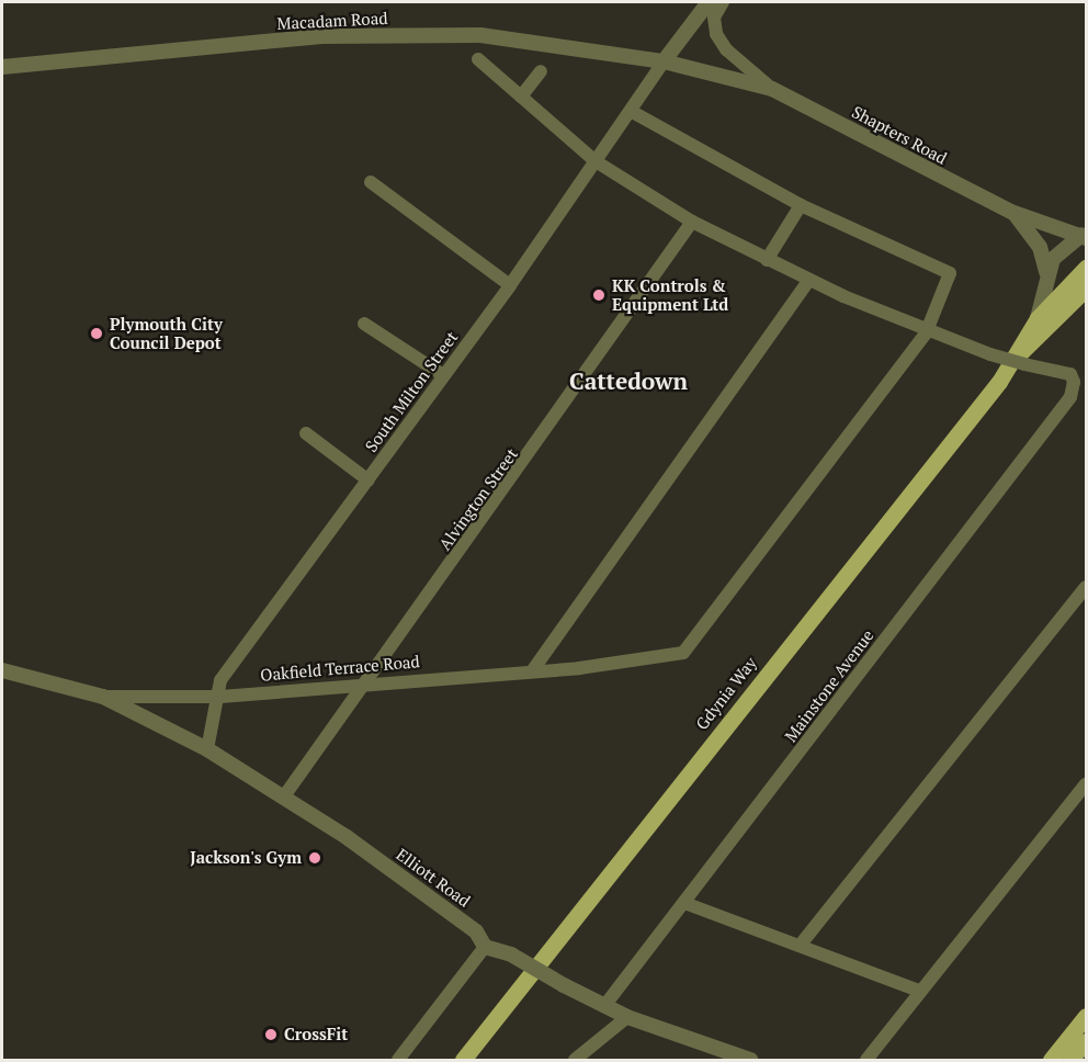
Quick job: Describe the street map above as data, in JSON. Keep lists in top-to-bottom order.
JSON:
{
  "streets": {
    "main road": ["Gdynia Way"],
    "street": [
      "Macadam Road",
      "Shapters Road",
      "South Milton Street",
      "Alvington Street",
      "Oakfield Terrace Road",
      "Mainstone Avenue",
      "Elliott Road"
    ]
  },
  "crossings": [
    ["Macadam Road", "Shapters Road"],
    ["Macadam Road", "South Milton Street"],
    ["Shapters Road", "South Milton Street"],
    ["South Milton Street", "Oakfield Terrace Road"],
    ["South Milton Street", "Elliott Road"],
    ["Alvington Street", "Oakfield Terrace Road"],
    ["Alvington Street", "Elliott Road"],
    ["Oakfield Terrace Road", "Elliott Road"]
  ],
  "districts": ["Cattedown"],
  "places": [
    "KK Controls & Equipment Ltd",
    "Plymouth City Council Depot",
    "Jackson's Gym",
    "CrossFit"
  ]
}
